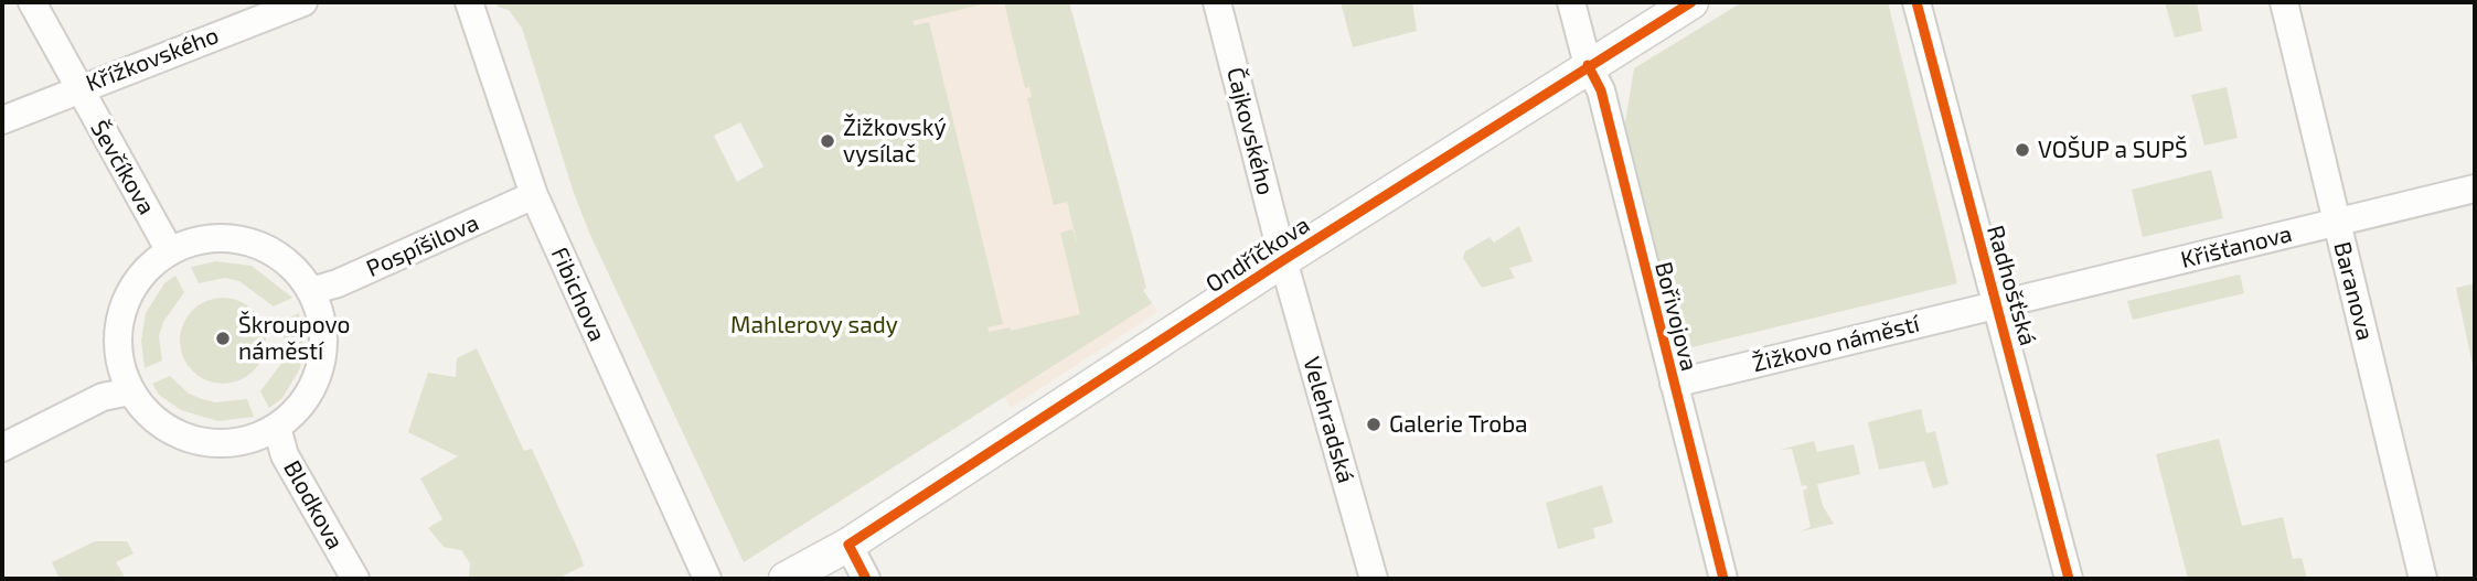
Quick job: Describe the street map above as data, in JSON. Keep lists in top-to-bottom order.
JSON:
{
  "streets": {
    "street": [
      "Křížkovského",
      "Čajkovského",
      "Ševčíkova",
      "Pospíšilova",
      "Křišťanova",
      "Ondříčkova",
      "Radhošťská",
      "Baranova",
      "Fibichova",
      "Bořivojova",
      "Žižkovo náměstí",
      "Velehradská",
      "Blodkova"
    ]
  },
  "crossings": [
    ["Křížkovského", "Ševčíkova"],
    ["Čajkovského", "Ondříčkova"],
    ["Čajkovského", "Velehradská"],
    ["Ševčíkova", "Pospíšilova"],
    ["Ševčíkova", "Blodkova"],
    ["Pospíšilova", "Fibichova"],
    ["Pospíšilova", "Blodkova"],
    ["Křišťanova", "Radhošťská"],
    ["Křišťanova", "Baranova"],
    ["Křišťanova", "Žižkovo náměstí"],
    ["Ondříčkova", "Bořivojova"],
    ["Ondříčkova", "Velehradská"],
    ["Radhošťská", "Žižkovo náměstí"],
    ["Bořivojova", "Žižkovo náměstí"]
  ],
  "parks": ["Mahlerovy sady"],
  "places": [
    "Žižkovský vysílač",
    "VOŠUP a SUPŠ",
    "Škroupovo náměstí",
    "Galerie Troba"
  ]
}
